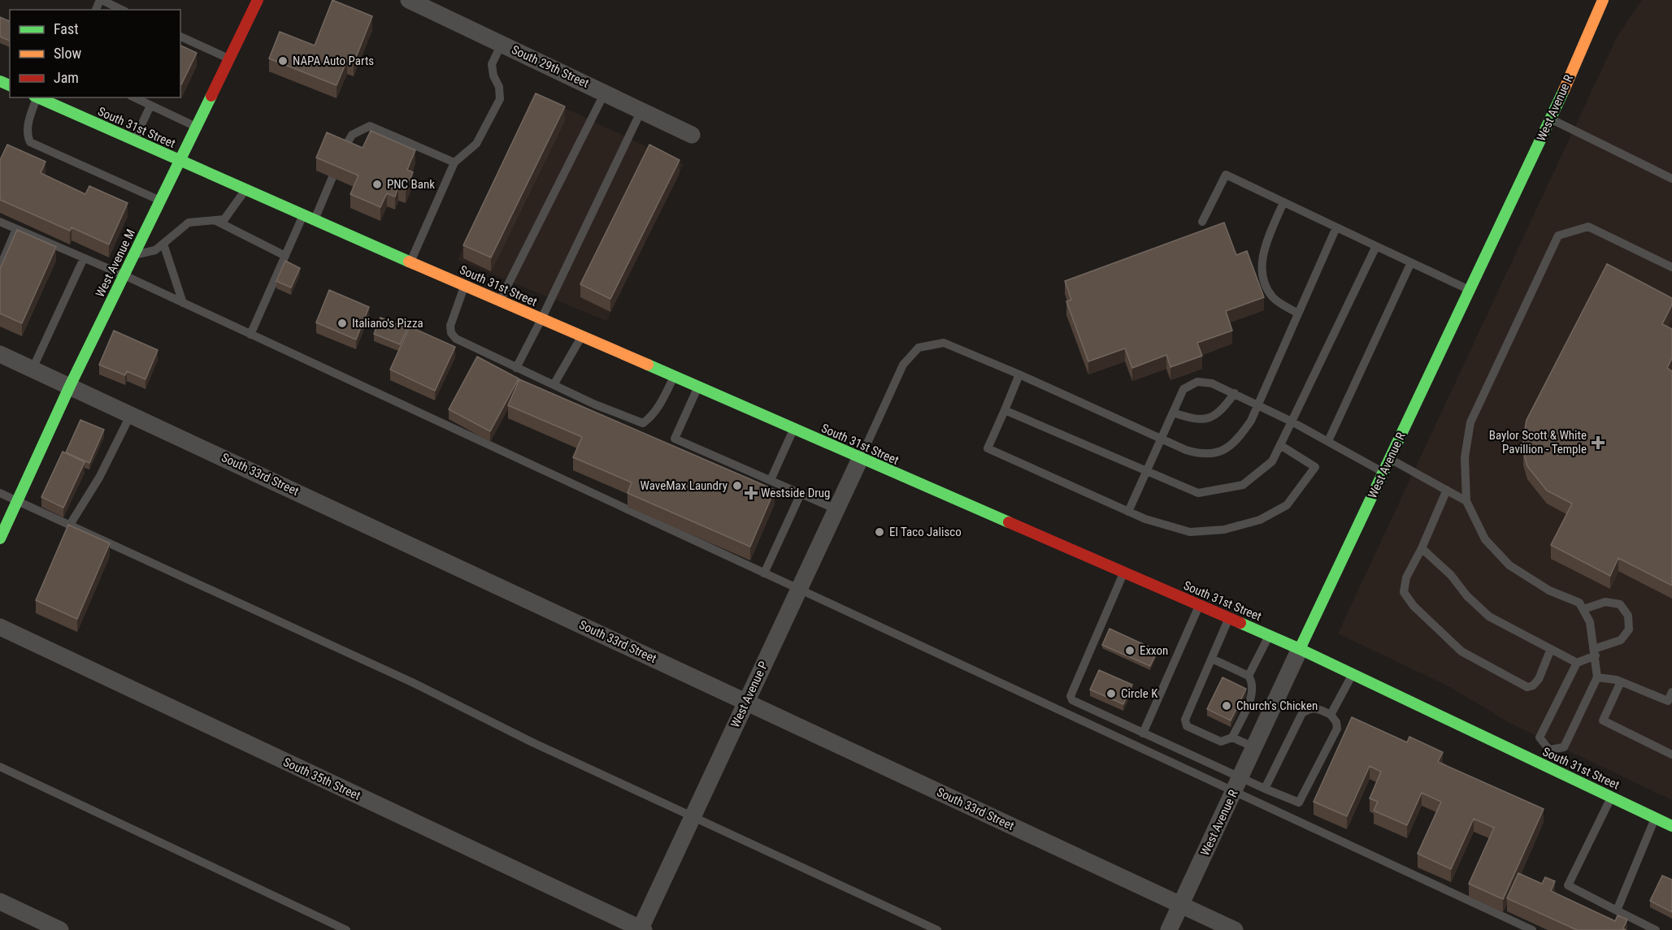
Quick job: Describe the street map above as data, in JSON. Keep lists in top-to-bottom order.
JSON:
{
  "streets": {
    "main road": ["West Avenue R", "South 31st Street", "West Avenue M"],
    "street": [
      "South 29th Street",
      "South 33rd Street",
      "West Avenue P",
      "South 35th Street"
    ]
  },
  "crossings": [
    ["West Avenue R", "South 31st Street"],
    ["West Avenue R", "South 33rd Street"],
    ["South 31st Street", "West Avenue M"],
    ["South 31st Street", "West Avenue P"],
    ["West Avenue M", "South 33rd Street"],
    ["South 33rd Street", "West Avenue P"],
    ["West Avenue P", "South 35th Street"]
  ],
  "places": {
    "other": [
      "NAPA Auto Parts",
      "PNC Bank",
      "Italiano's Pizza",
      "WaveMax Laundry",
      "El Taco Jalisco",
      "Exxon",
      "Circle K",
      "Church's Chicken"
    ],
    "health": ["Baylor Scott & White Pavillion - Temple", "Westside Drug"]
  },
  "legend": ["Fast", "Slow", "Jam"]
}
